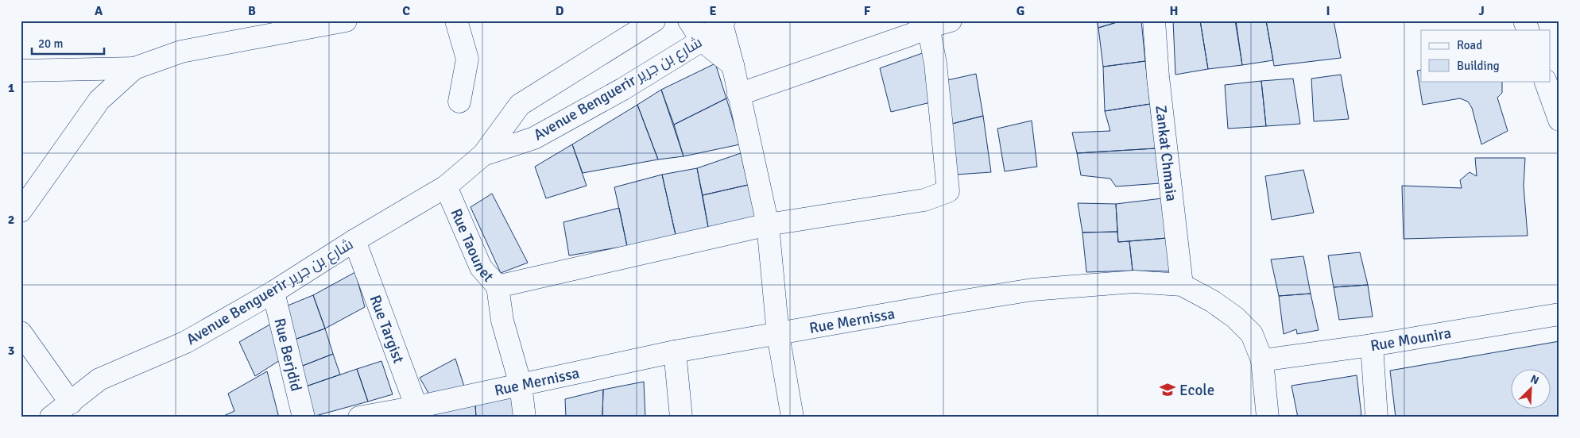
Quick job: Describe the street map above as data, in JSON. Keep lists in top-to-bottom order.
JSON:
{
  "streets": {
    "street": [
      "Avenue Benguerir شارع بن جرير",
      "Zankat Chmaia",
      "Rue Taounet",
      "Rue Mernissa",
      "Rue Targist",
      "Rue Mounira",
      "Rue Berjdid"
    ]
  },
  "crossings": [
    ["Avenue Benguerir شارع بن جرير", "Rue Taounet"],
    ["Avenue Benguerir شارع بن جرير", "Rue Targist"],
    ["Avenue Benguerir شارع بن جرير", "Rue Berjdid"],
    ["Zankat Chmaia", "Rue Mernissa"],
    ["Rue Taounet", "Rue Mernissa"],
    ["Rue Mernissa", "Rue Targist"],
    ["Rue Mernissa", "Rue Mounira"]
  ],
  "places": {
    "school or university": ["Ecole"]
  },
  "legend": ["Road", "Building"],
  "scale_bar": "20 m",
  "north": "top right",
  "grid": {
    "columns": [
      "A",
      "B",
      "C",
      "D",
      "E",
      "F",
      "G",
      "H",
      "I",
      "J"
    ],
    "rows": ["1", "2", "3"]
  }
}
